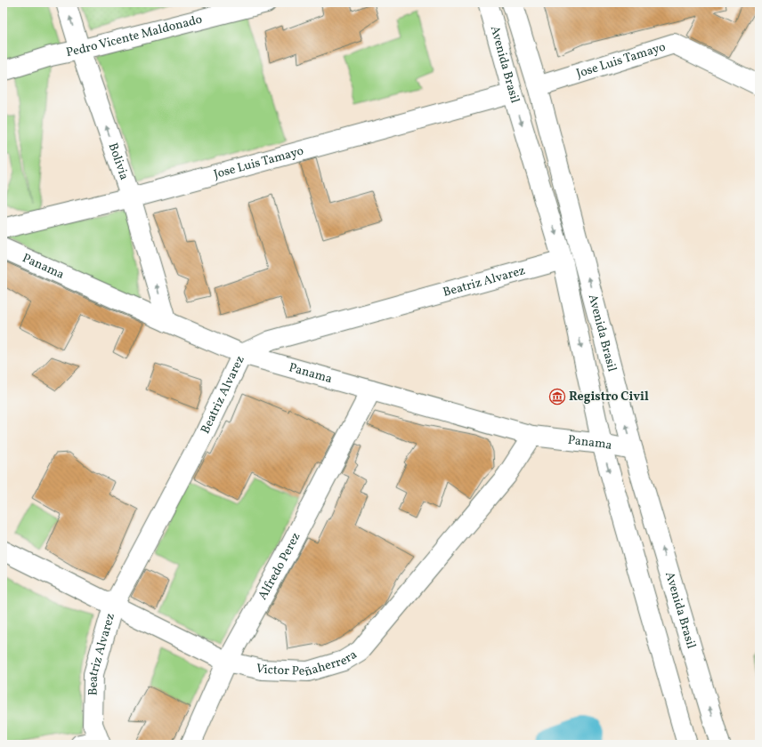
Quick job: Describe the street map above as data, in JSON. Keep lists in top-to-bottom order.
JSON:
{
  "streets": {
    "street": [
      "Pedro Vicente Maldonado",
      "Jose Luis Tamayo",
      "Avenida Brasil",
      "Bolivia",
      "Panama",
      "Beatriz Alvarez",
      "Alfredo Perez",
      "Victor Peñaherrera"
    ]
  },
  "crossings": [
    ["Pedro Vicente Maldonado", "Bolivia"],
    ["Jose Luis Tamayo", "Avenida Brasil"],
    ["Jose Luis Tamayo", "Bolivia"],
    ["Avenida Brasil", "Panama"],
    ["Avenida Brasil", "Beatriz Alvarez"],
    ["Bolivia", "Panama"],
    ["Panama", "Beatriz Alvarez"],
    ["Panama", "Alfredo Perez"],
    ["Panama", "Victor Peñaherrera"],
    ["Beatriz Alvarez", "Victor Peñaherrera"],
    ["Alfredo Perez", "Victor Peñaherrera"]
  ],
  "one_way": ["Bolivia"],
  "places": {
    "museum": ["Registro Civil"]
  }
}
